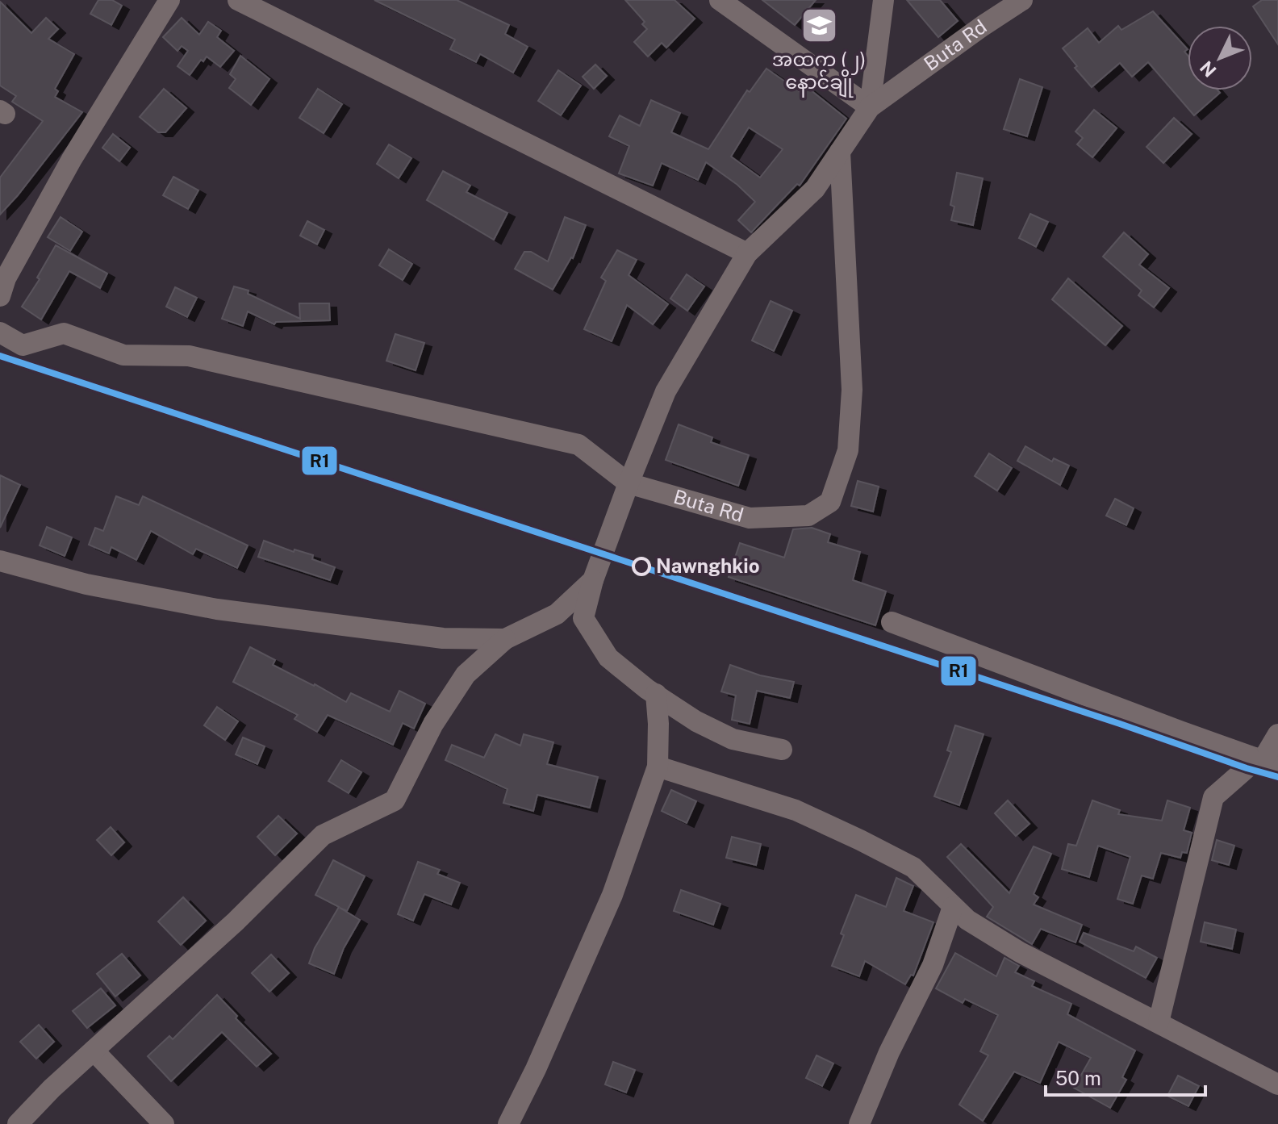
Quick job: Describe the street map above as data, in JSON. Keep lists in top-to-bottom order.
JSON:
{
  "streets": {
    "street": ["Buta Rd"]
  },
  "places": {
    "school or university": ["အထက (၂) နောင်ချို"],
    "other": ["Nawnghkio"]
  },
  "lines": ["transit line R1"],
  "scale_bar": "50 m",
  "north": "bottom left"
}
